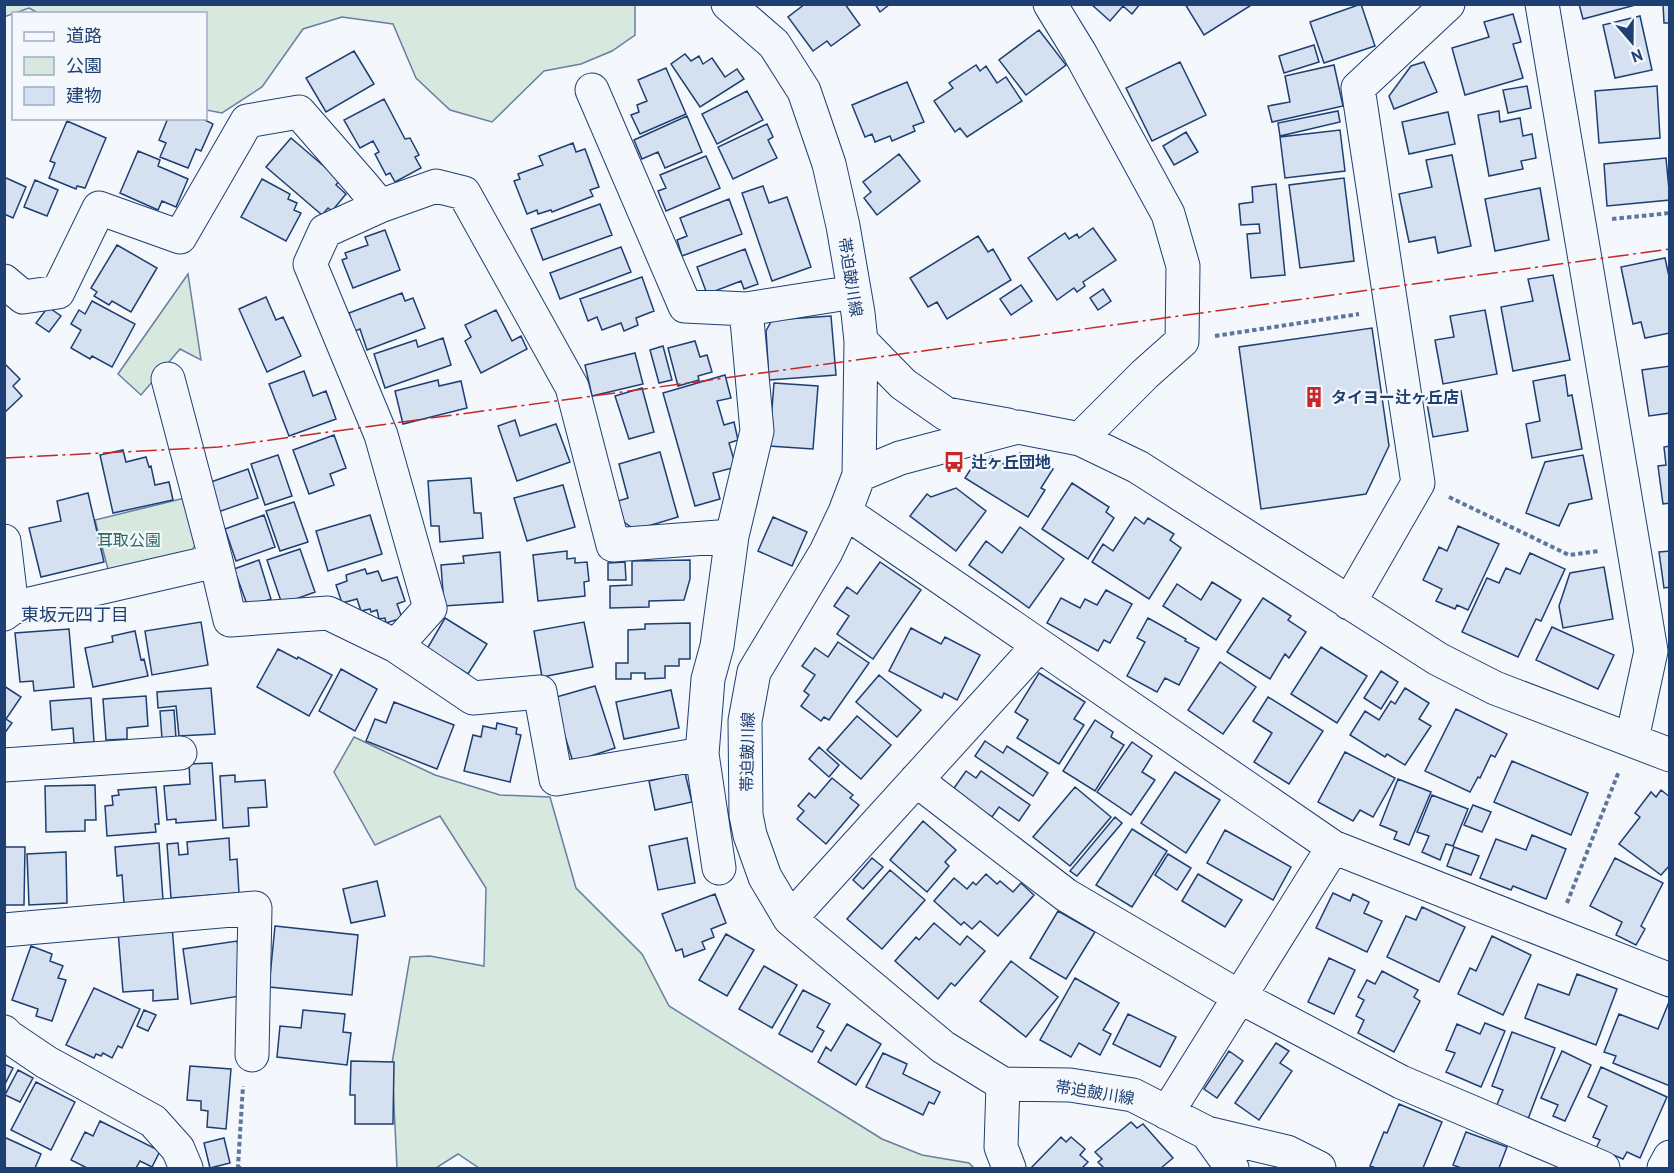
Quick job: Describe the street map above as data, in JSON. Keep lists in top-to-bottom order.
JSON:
{
  "streets": {
    "street": ["帯迫皷川線"]
  },
  "districts": ["東坂元四丁目"],
  "parks": ["耳取公園"],
  "places": {
    "building": ["タイヨー辻ヶ丘店"],
    "bus stop": ["辻ヶ丘団地"]
  },
  "legend": ["道路", "公園", "建物"],
  "north": "bottom"
}
